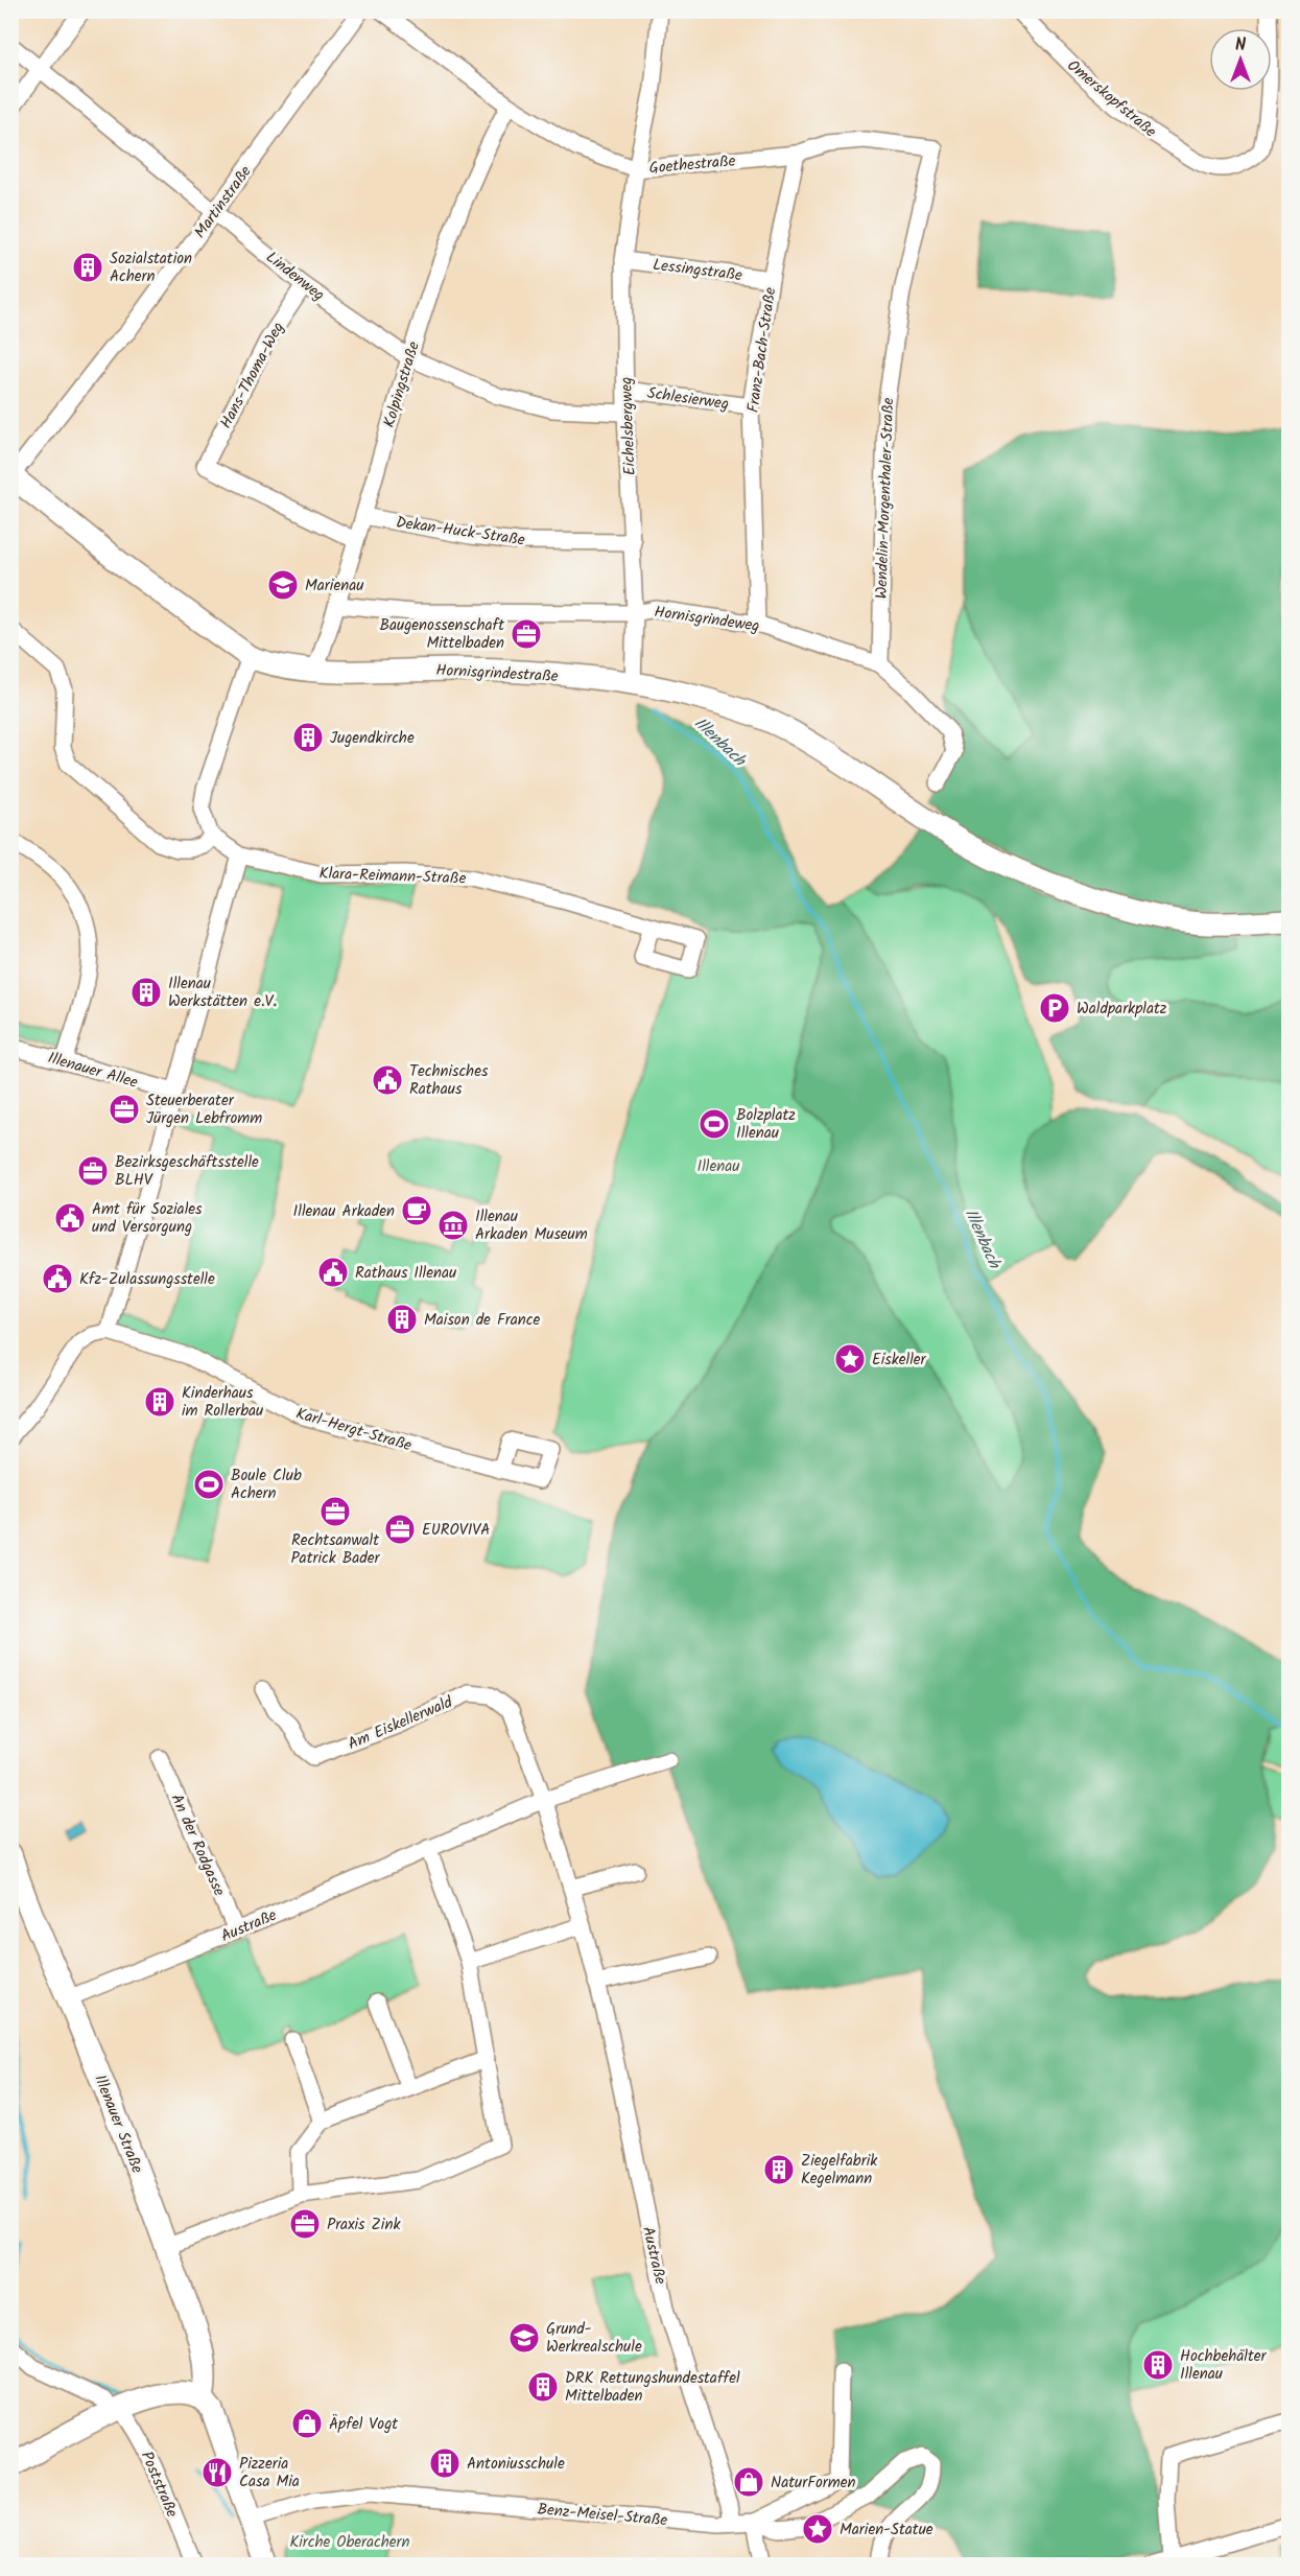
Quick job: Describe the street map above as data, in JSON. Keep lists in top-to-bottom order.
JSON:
{
  "streets": {
    "main road": ["Hornisgrindestraße", "Illenauer Straße"],
    "street": [
      "Omerskopfstraße",
      "Goethestraße",
      "Martinstraße",
      "Lessingstraße",
      "Lindenweg",
      "Franz-Bach-Straße",
      "Hans-Thoma-Weg",
      "Kolpingstraße",
      "Schlesierweg",
      "Eichelsbergweg",
      "Wendelin-Morgenthaler-Straße",
      "Dekan-Huck-Straße",
      "Hornisgrindeweg",
      "Klara-Reimann-Straße",
      "Illenauer Allee",
      "Karl-Hergt-Straße",
      "Am Eiskellerwald",
      "An der Rodgasse",
      "Austraße",
      "Poststraße",
      "Benz-Meisel-Straße"
    ]
  },
  "crossings": [
    ["Goethestraße", "Franz-Bach-Straße"],
    ["Goethestraße", "Kolpingstraße"],
    ["Goethestraße", "Eichelsbergweg"],
    ["Goethestraße", "Wendelin-Morgenthaler-Straße"],
    ["Martinstraße", "Lindenweg"],
    ["Martinstraße", "Hornisgrindestraße"],
    ["Lessingstraße", "Franz-Bach-Straße"],
    ["Lessingstraße", "Eichelsbergweg"],
    ["Lindenweg", "Hans-Thoma-Weg"],
    ["Lindenweg", "Kolpingstraße"],
    ["Lindenweg", "Eichelsbergweg"],
    ["Franz-Bach-Straße", "Schlesierweg"],
    ["Franz-Bach-Straße", "Hornisgrindeweg"],
    ["Hans-Thoma-Weg", "Kolpingstraße"],
    ["Kolpingstraße", "Dekan-Huck-Straße"],
    ["Kolpingstraße", "Hornisgrindeweg"],
    ["Kolpingstraße", "Hornisgrindestraße"],
    ["Schlesierweg", "Eichelsbergweg"],
    ["Eichelsbergweg", "Dekan-Huck-Straße"],
    ["Eichelsbergweg", "Hornisgrindeweg"],
    ["Eichelsbergweg", "Hornisgrindestraße"],
    ["Wendelin-Morgenthaler-Straße", "Hornisgrindeweg"],
    ["Am Eiskellerwald", "Austraße"],
    ["An der Rodgasse", "Austraße"],
    ["Austraße", "Illenauer Straße"],
    ["Austraße", "Benz-Meisel-Straße"]
  ],
  "water": ["Illenbach"],
  "parks": ["Illenau", "Kirche Oberachern"],
  "places": {
    "building": [
      "Sozialstation Achern",
      "Jugendkirche",
      "Illenau Werkstätten e.V.",
      "Maison de France",
      "Kinderhaus im Rollerbau",
      "Ziegelfabrik Kegelmann",
      "Hochbehälter Illenau",
      "DRK Rettungshundestaffel Mittelbaden",
      "Antoniusschule"
    ],
    "school or university": ["Marienau", "Grund- Werkrealschule"],
    "office": [
      "Baugenossenschaft Mittelbaden",
      "Steuerberater Jürgen Lebfromm",
      "Bezirksgeschäftsstelle BLHV",
      "Rechtsanwalt Patrick Bader",
      "EUROVIVA",
      "Praxis Zink"
    ],
    "parking": ["Waldparkplatz"],
    "public building": [
      "Technisches Rathaus",
      "Amt für Soziales und Versorgung",
      "Rathaus Illenau",
      "Kfz-Zulassungsstelle"
    ],
    "sports": ["Bolzplatz Illenau", "Boule Club Achern"],
    "cafe": ["Illenau Arkaden"],
    "museum": ["Illenau Arkaden Museum"],
    "place": ["Eiskeller", "Marien-Statue"],
    "shop": ["Äpfel Vogt", "NaturFormen"],
    "restaurant": ["Pizzeria Casa Mia"]
  },
  "north": "top"
}
